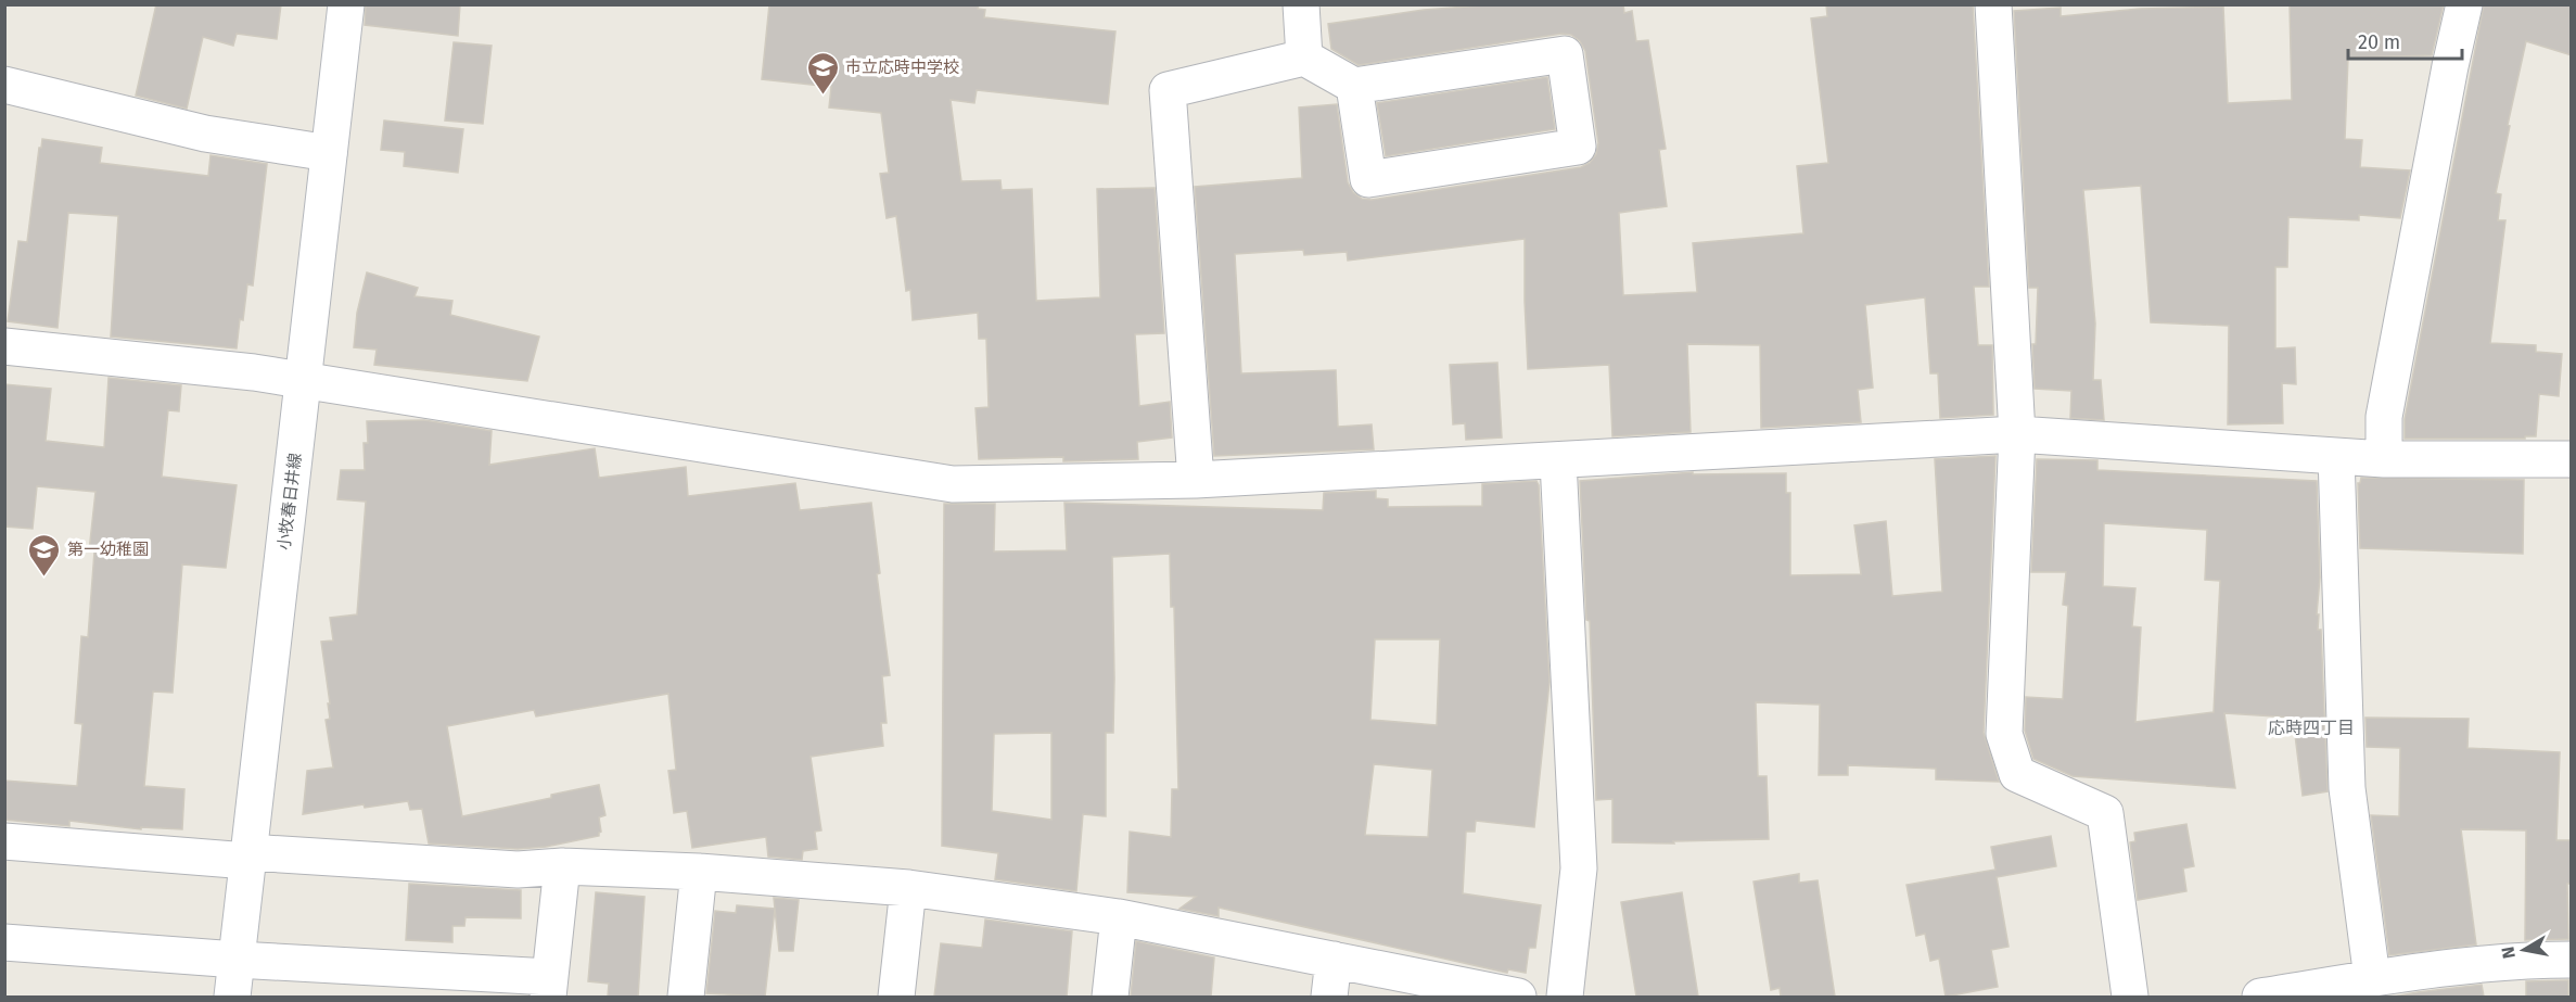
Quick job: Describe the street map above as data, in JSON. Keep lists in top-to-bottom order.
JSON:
{
  "streets": {
    "street": ["小牧春日井線"]
  },
  "districts": ["応時四丁目"],
  "places": {
    "school or university": ["市立応時中学校", "第一幼稚園"]
  },
  "scale_bar": "20 m",
  "north": "left"
}
